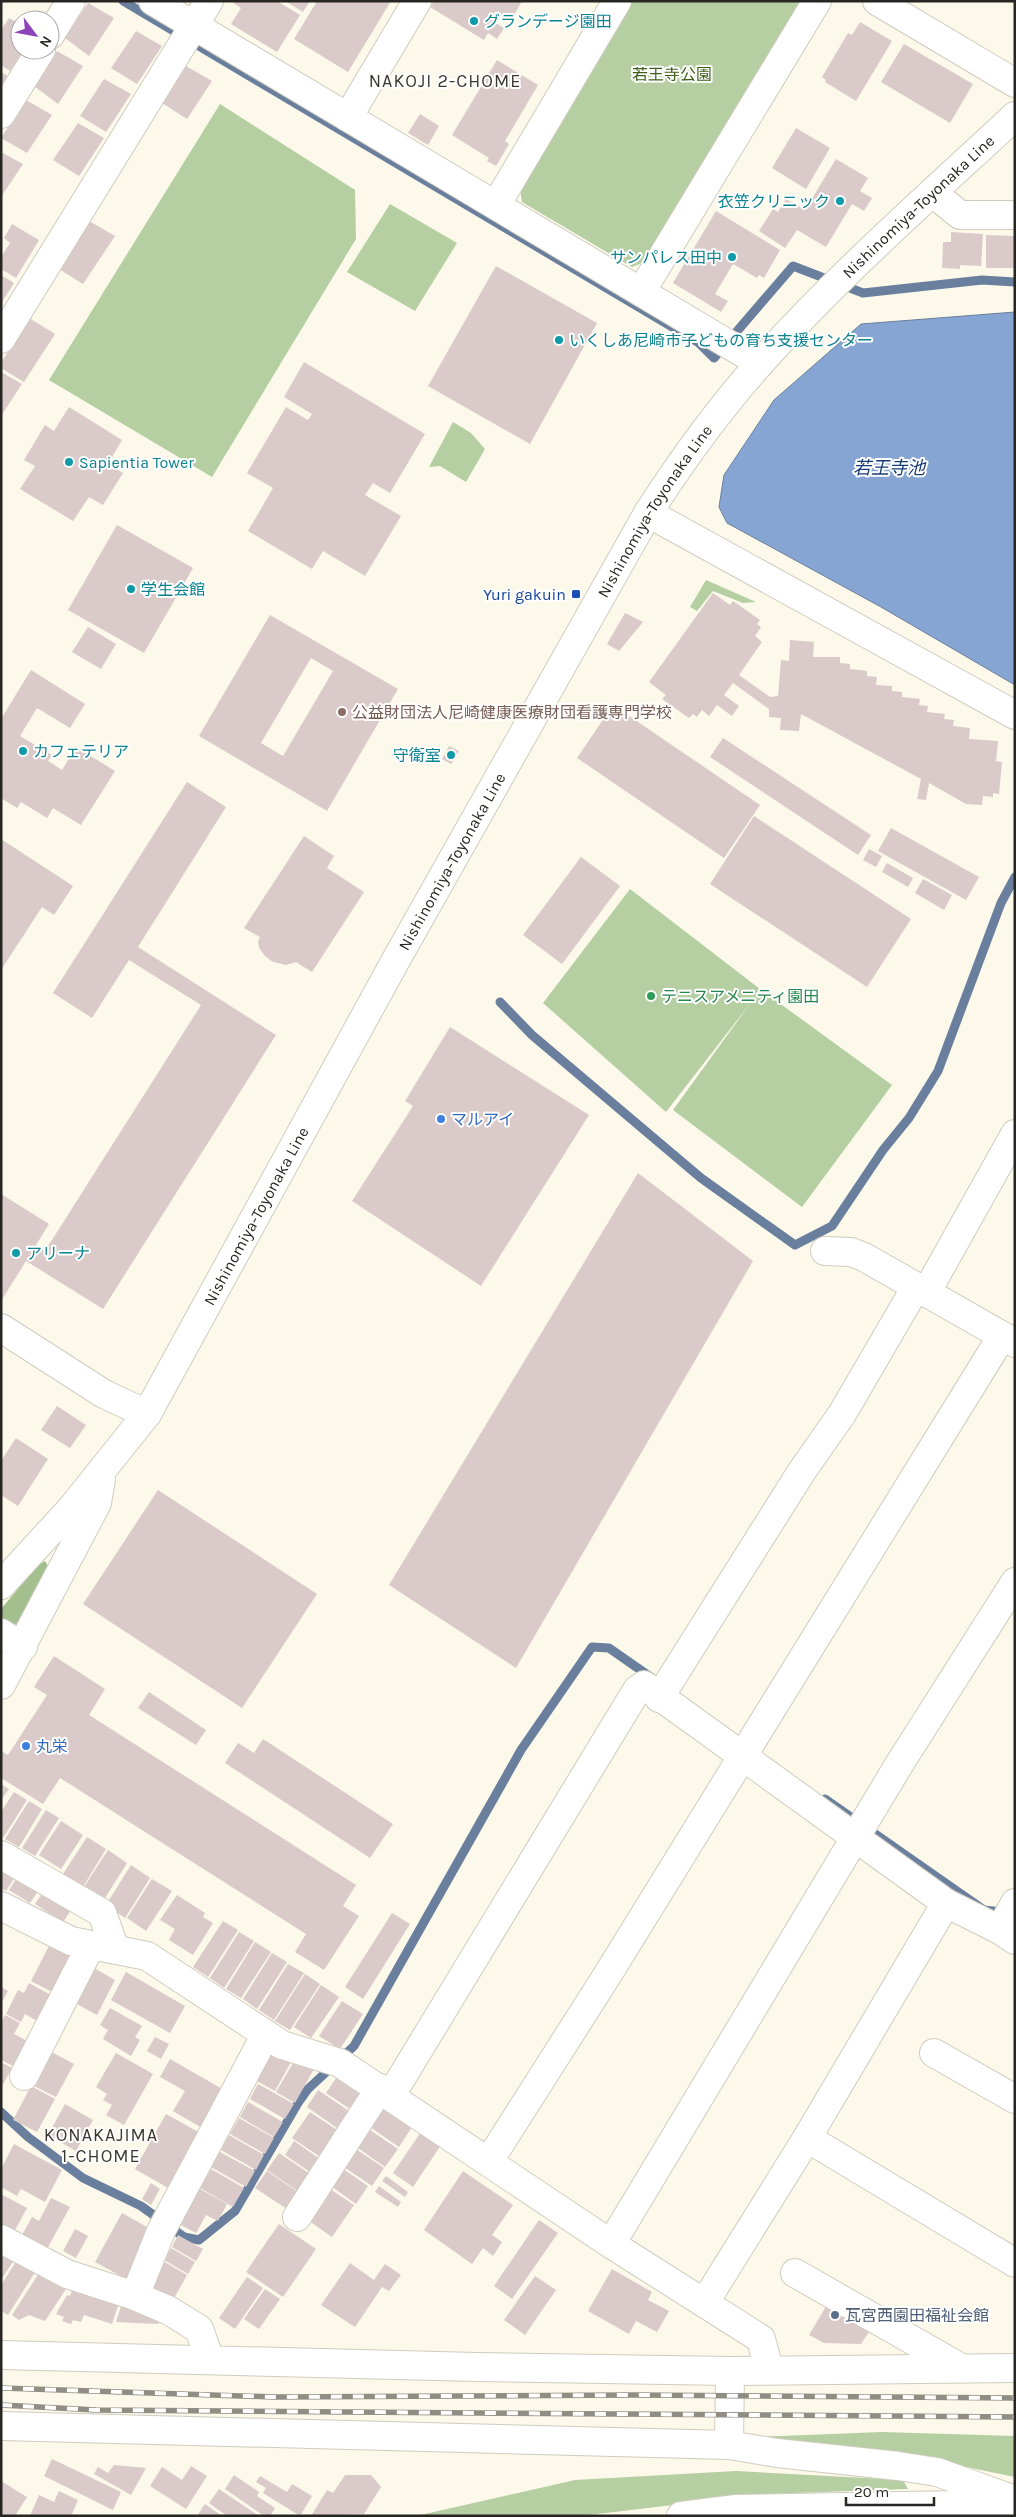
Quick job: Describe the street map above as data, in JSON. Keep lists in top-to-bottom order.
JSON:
{
  "streets": {
    "street": ["Nishinomiya-Toyonaka Line"]
  },
  "districts": ["NAKOJI 2-CHOME", "KONAKAJIMA 1-CHOME"],
  "water": ["若王寺池"],
  "parks": ["若王寺公園"],
  "places": {
    "other": [
      "グランデージ園田",
      "衣笠クリニック",
      "サンパレス田中",
      "いくしあ尼崎市子どもの育ち支援センター",
      "Sapientia Tower",
      "学生会館",
      "公益財団法人尼崎健康医療財団看護専門学校",
      "カフェテリア",
      "守衛室",
      "テニスアメニティ園田",
      "マルアイ",
      "アリーナ",
      "丸栄",
      "瓦宮西園田福祉会館"
    ],
    "transit": ["Yuri gakuin"]
  },
  "scale_bar": "20 m",
  "north": "bottom right"
}
